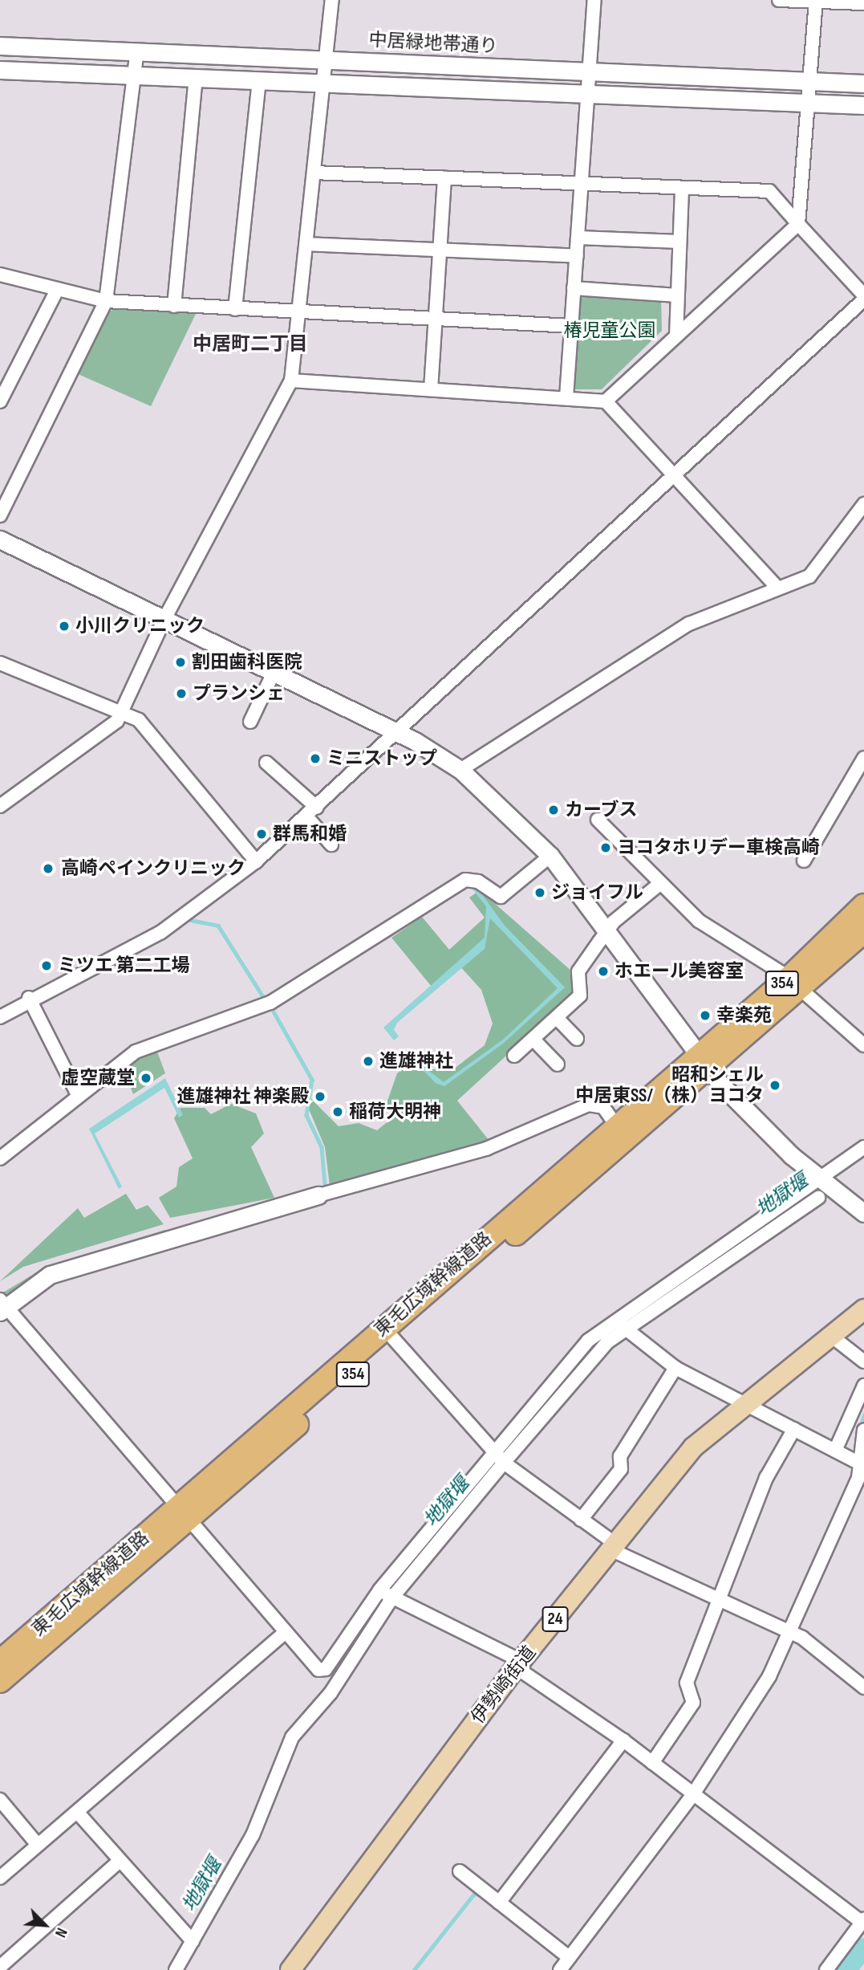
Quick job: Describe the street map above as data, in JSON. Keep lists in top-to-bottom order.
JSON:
{
  "streets": {
    "highway": ["354", "東毛広域幹線道路"],
    "main road": ["24", "伊勢崎街道"],
    "street": ["中居緑地帯通り"]
  },
  "districts": ["中居町二丁目"],
  "water": ["地獄堰"],
  "parks": ["椿児童公園"],
  "places": [
    "小川クリニック",
    "割田歯科医院",
    "プランシェ",
    "ミニストップ",
    "カーブス",
    "群馬和婚",
    "ヨコタホリデー車検高崎",
    "高崎ペインクリニック",
    "ジョイフル",
    "ミツエ 第二工場",
    "ホエール美容室",
    "幸楽苑",
    "進雄神社",
    "虚空蔵堂",
    "昭和シェル 中居東SS/（株）ヨコタ",
    "進雄神社 神楽殿",
    "稲荷大明神"
  ],
  "north": "bottom right"
}
